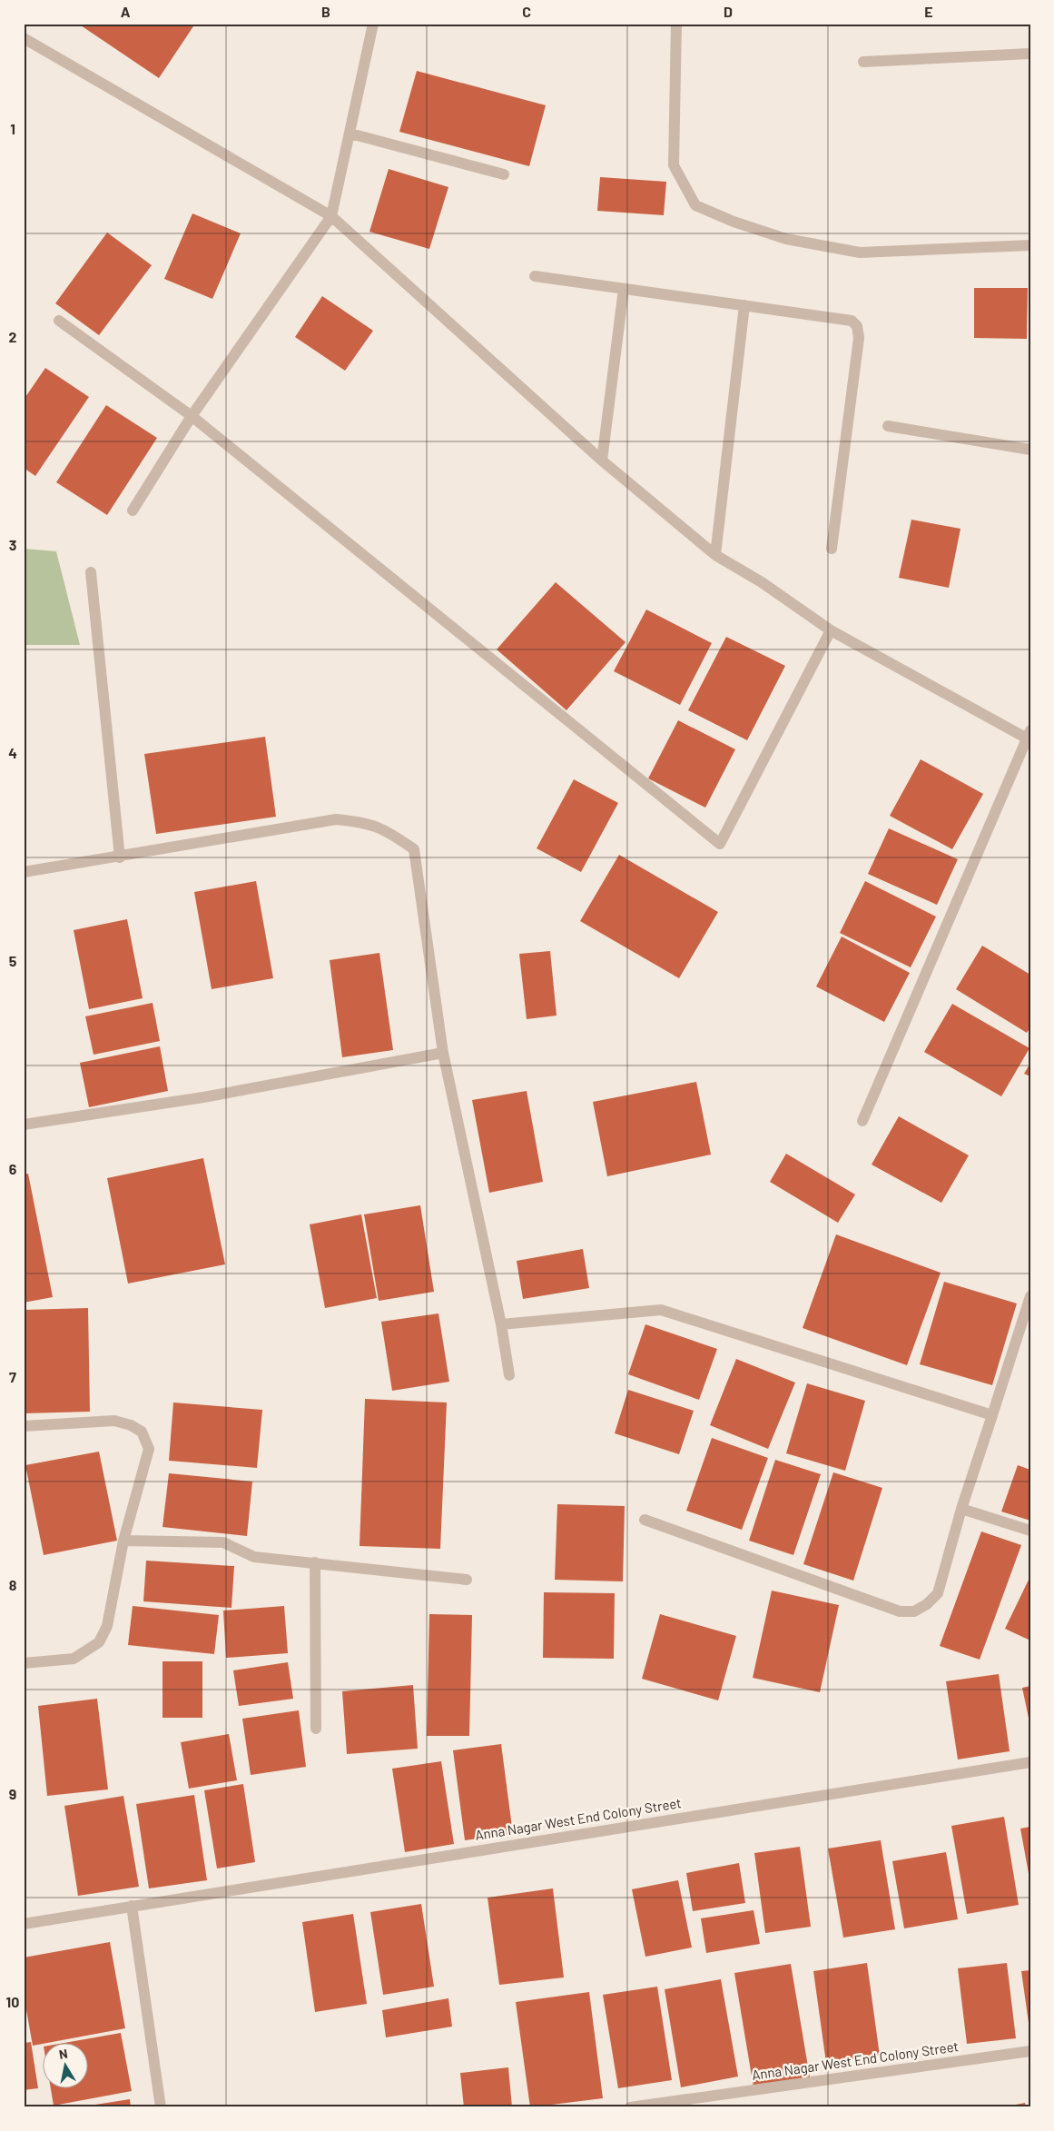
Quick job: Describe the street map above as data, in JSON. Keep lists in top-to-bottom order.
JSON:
{
  "streets": {
    "street": ["Anna Nagar West End Colony Street"]
  },
  "north": "top",
  "grid": {
    "columns": [
      "A",
      "B",
      "C",
      "D",
      "E"
    ],
    "rows": [
      "1",
      "2",
      "3",
      "4",
      "5",
      "6",
      "7",
      "8",
      "9",
      "10"
    ]
  }
}
